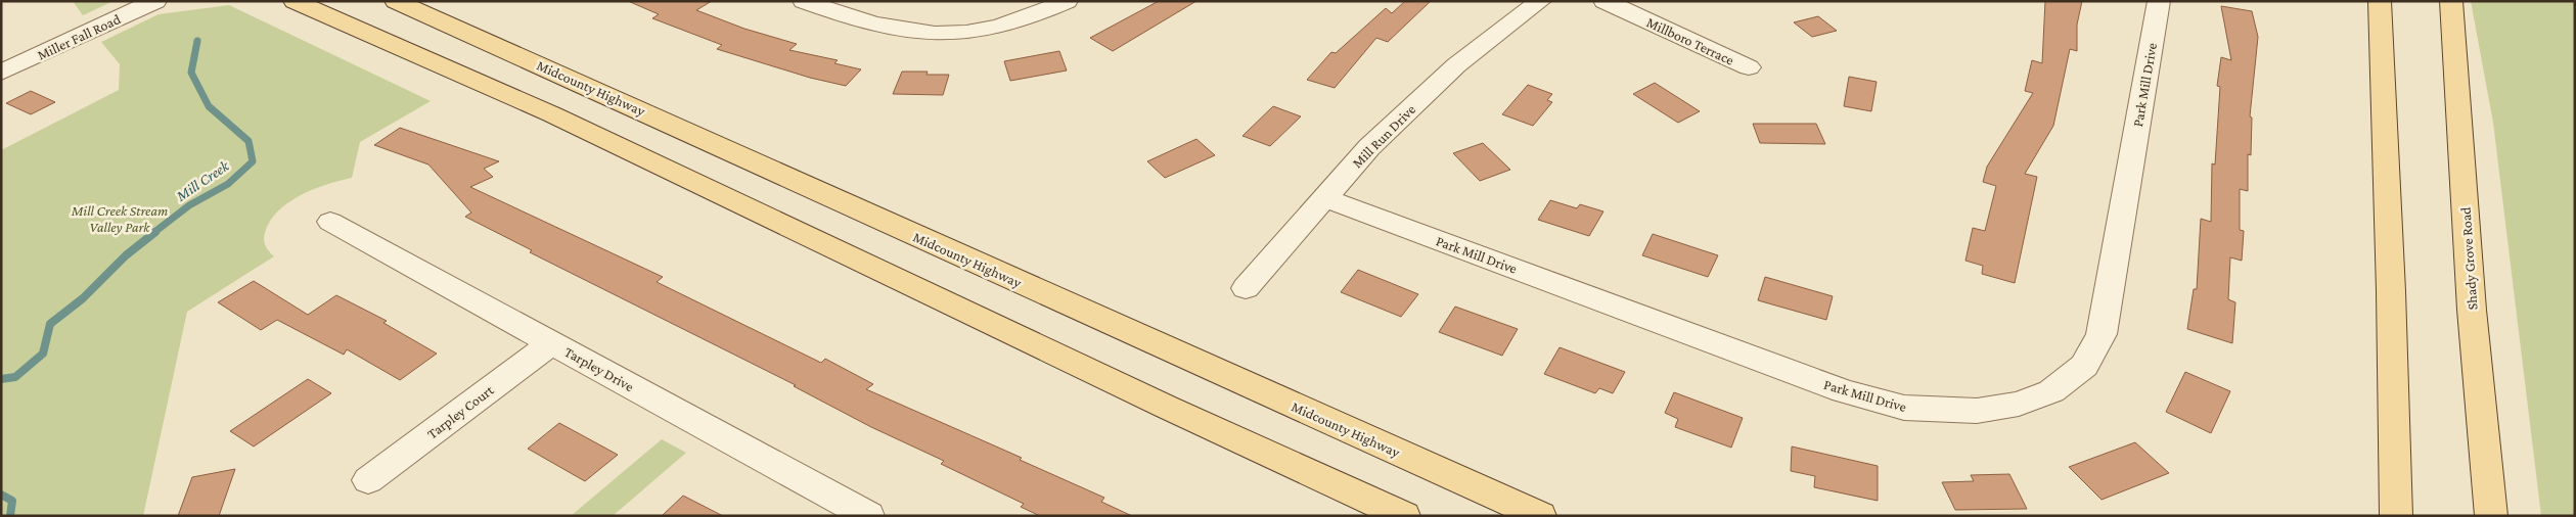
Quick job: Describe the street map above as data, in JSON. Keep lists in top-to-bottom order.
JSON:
{
  "streets": {
    "main road": ["Midcounty Highway", "Shady Grove Road"],
    "street": [
      "Miller Fall Road",
      "Millboro Terrace",
      "Park Mill Drive",
      "Mill Run Drive",
      "Tarpley Drive",
      "Tarpley Court"
    ]
  },
  "crossings": [
    ["Park Mill Drive", "Mill Run Drive"],
    ["Tarpley Drive", "Tarpley Court"]
  ],
  "water": ["Mill Creek"],
  "parks": ["Mill Creek Stream Valley Park"]
}
